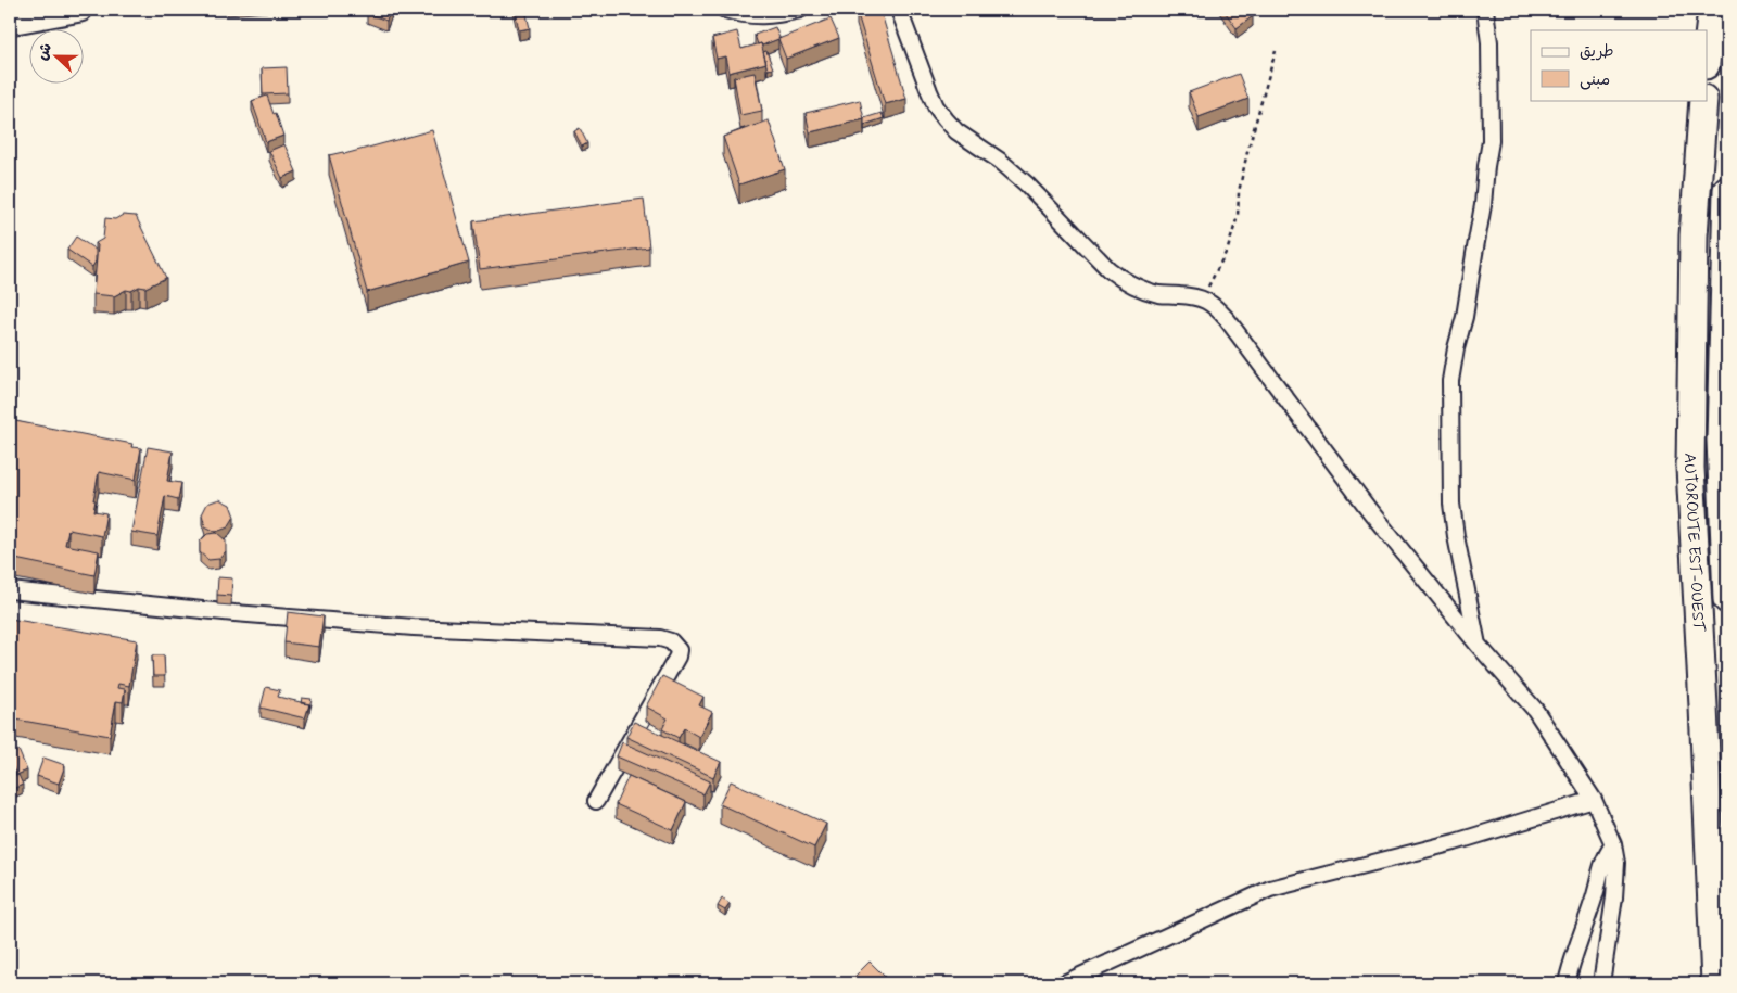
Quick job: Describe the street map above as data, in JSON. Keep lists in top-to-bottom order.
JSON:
{
  "streets": {
    "highway": ["AUTOROUTE EST-OUEST"]
  },
  "legend": ["طريق", "مبنى"],
  "north": "left"
}
